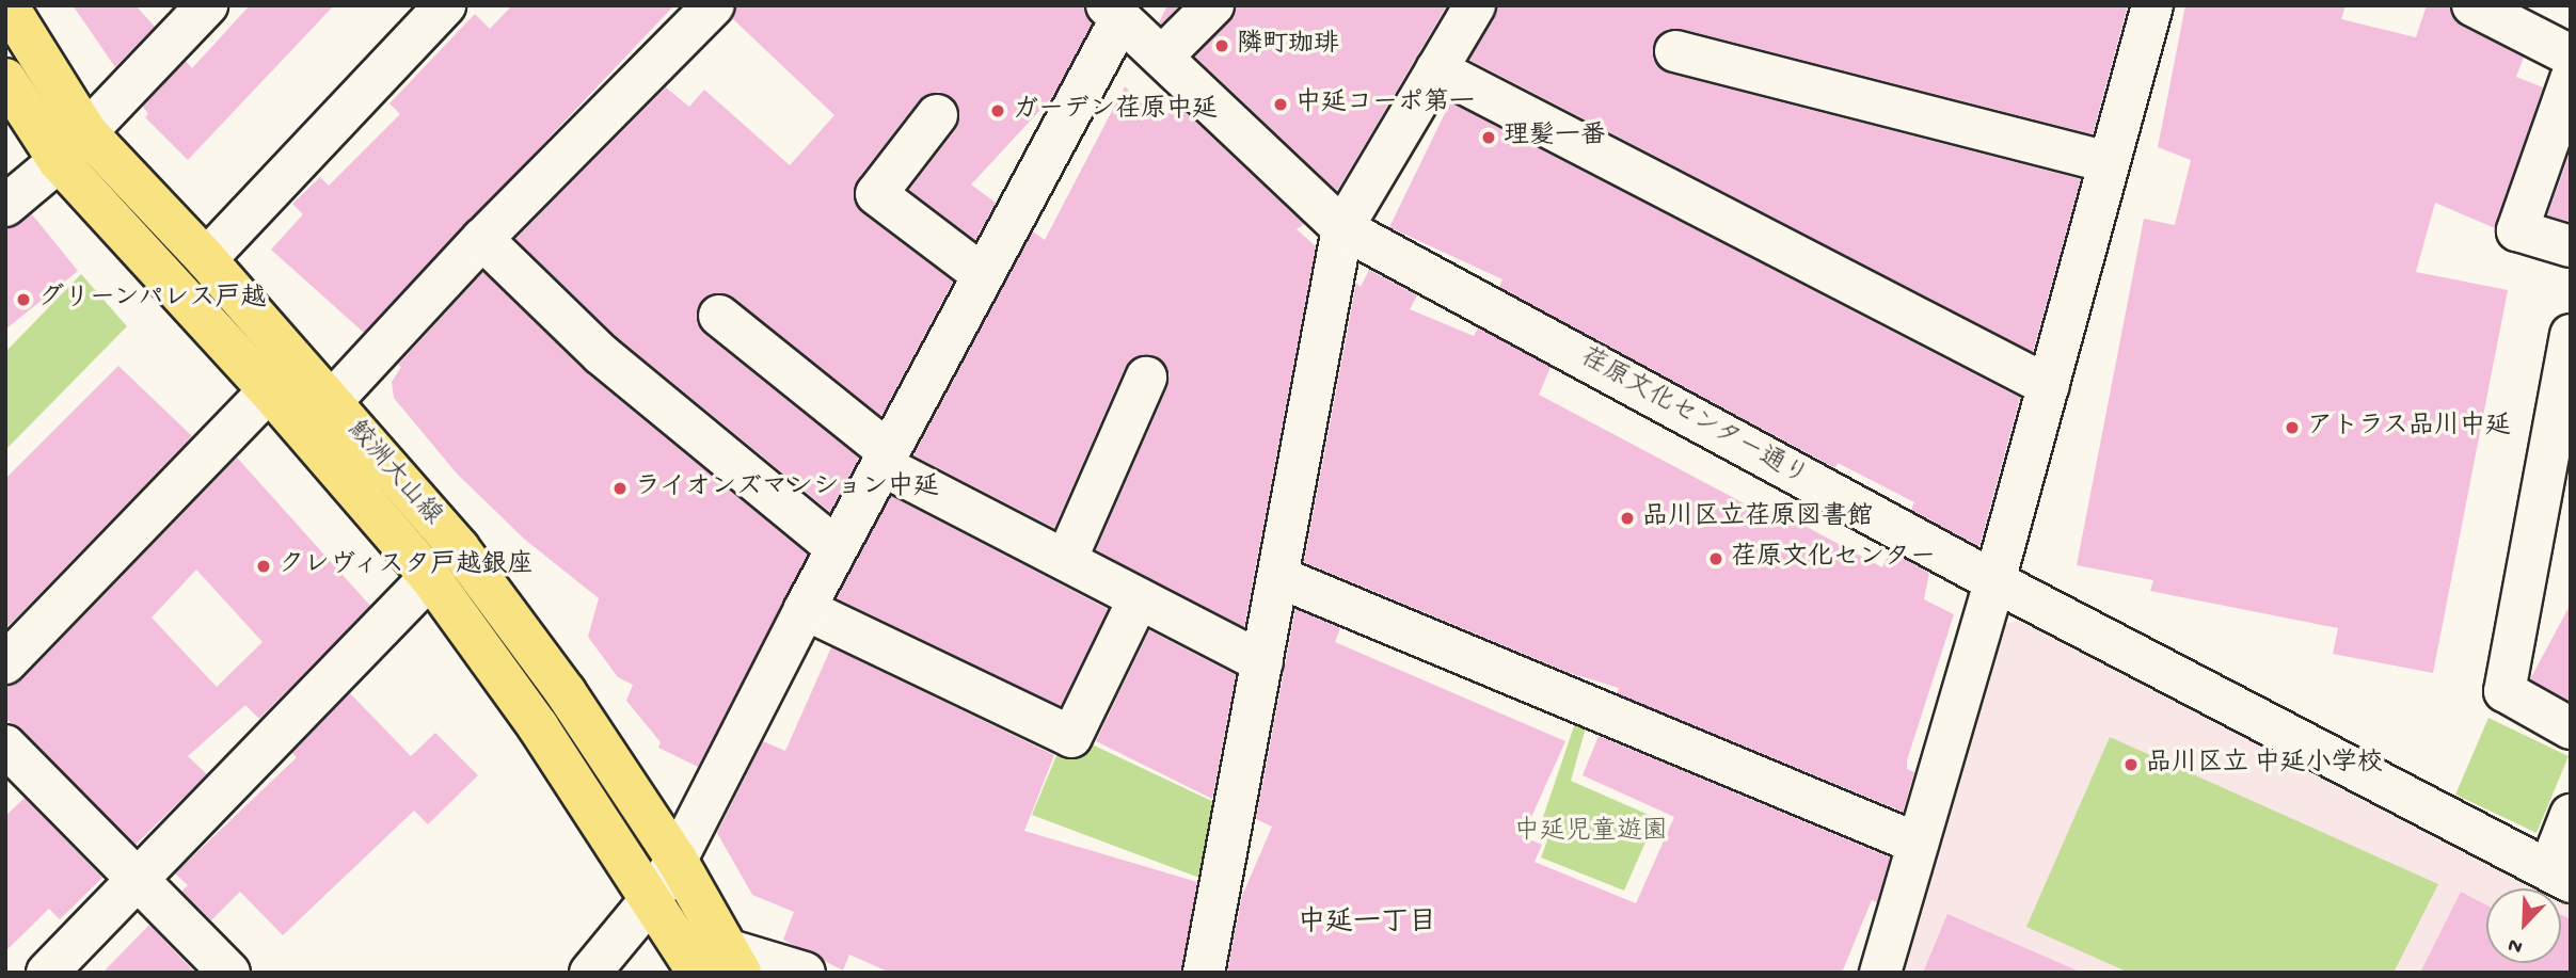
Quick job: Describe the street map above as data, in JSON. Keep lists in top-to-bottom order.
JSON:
{
  "streets": {
    "main road": ["鮫洲大山線"],
    "street": ["荏原文化センター通り"]
  },
  "districts": ["中延一丁目"],
  "parks": ["中延児童遊園"],
  "places": [
    "隣町珈琲",
    "中延コーポ第一",
    "ガーデン荏原中延",
    "理髪一番",
    "グリーンパレス戸越",
    "アトラス品川中延",
    "ライオンズマンション中延",
    "品川区立荏原図書館",
    "荏原文化センター",
    "クレヴィスタ戸越銀座",
    "品川区立 中延小学校"
  ],
  "north": "bottom left"
}
